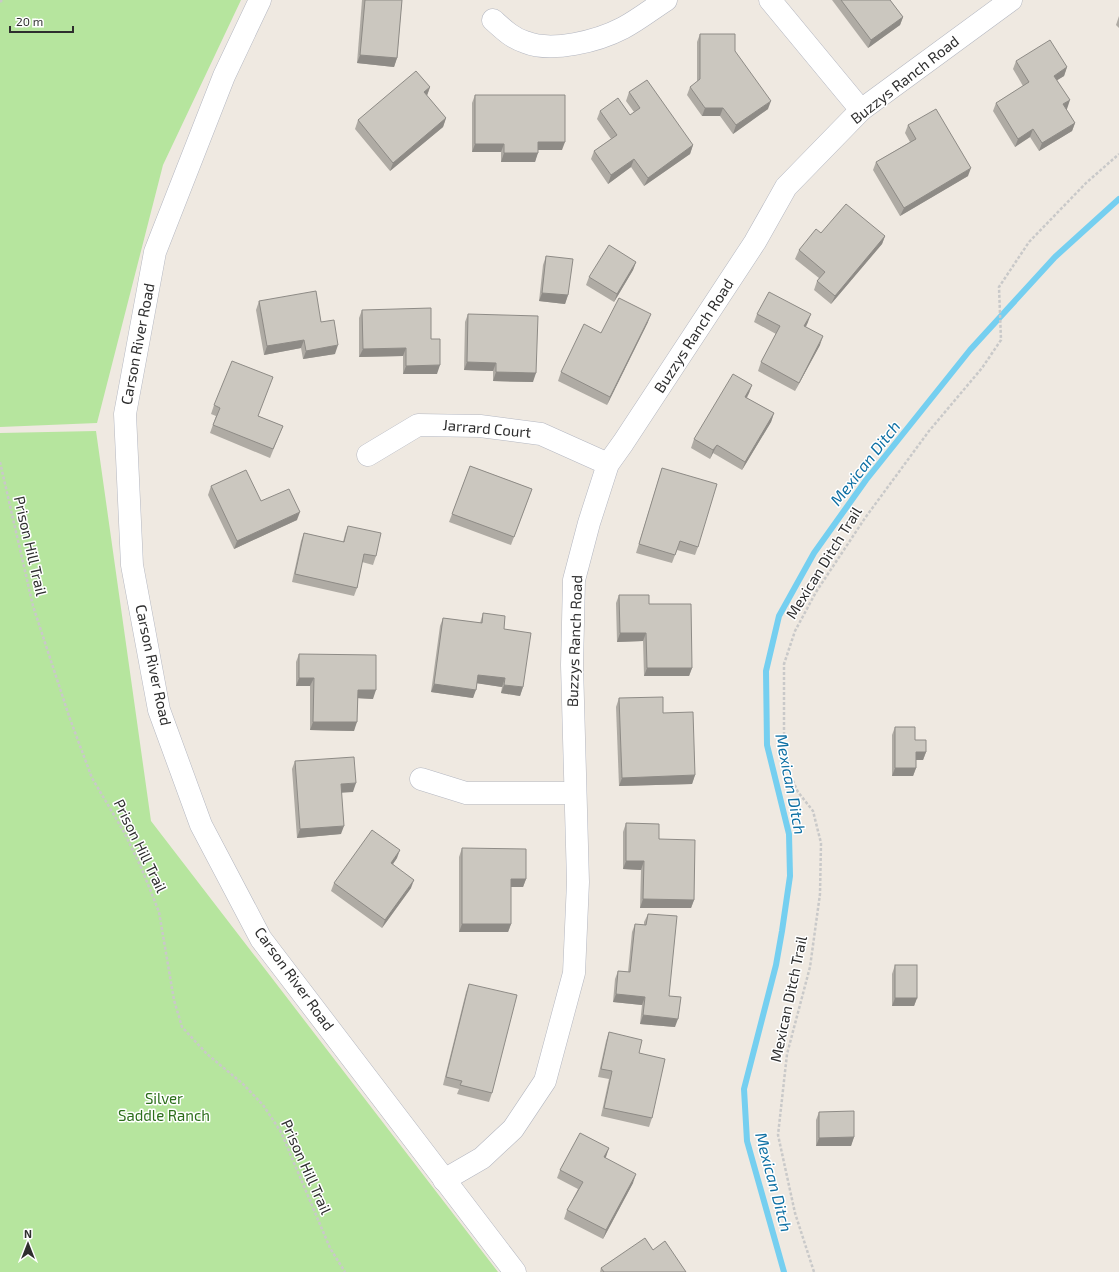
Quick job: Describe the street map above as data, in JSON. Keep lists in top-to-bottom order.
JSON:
{
  "streets": {
    "street": ["Buzzys Ranch Road", "Carson River Road", "Jarrard Court"],
    "path": ["Prison Hill Trail", "Mexican Ditch Trail"]
  },
  "crossings": [
    ["Buzzys Ranch Road", "Carson River Road"],
    ["Buzzys Ranch Road", "Jarrard Court"]
  ],
  "water": ["Mexican Ditch"],
  "parks": ["Silver Saddle Ranch"],
  "scale_bar": "20 m",
  "north": "top"
}
